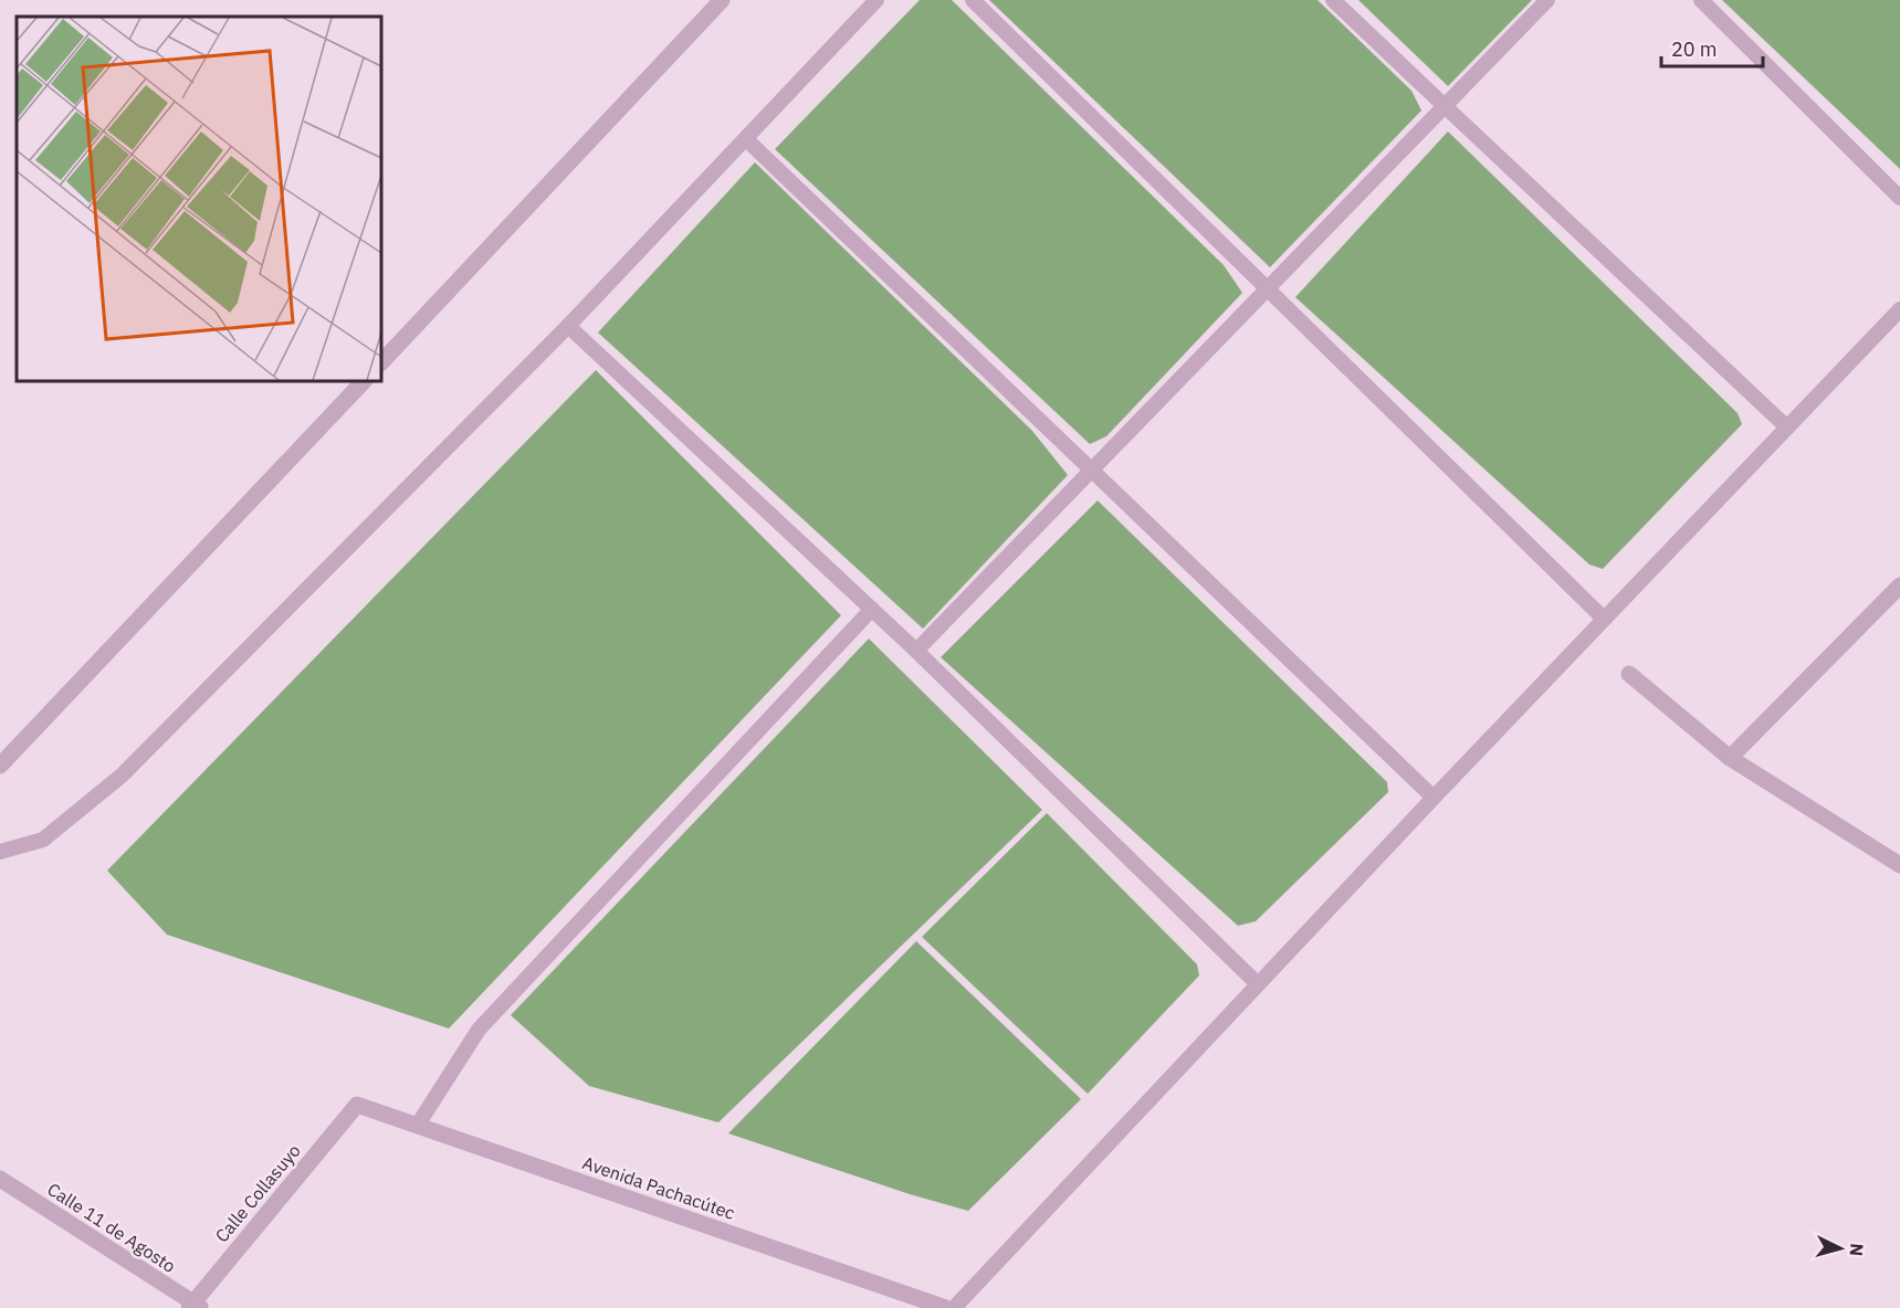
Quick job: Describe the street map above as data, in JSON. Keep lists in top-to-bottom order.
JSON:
{
  "streets": {
    "street": ["Avenida Pachacútec", "Calle Collasuyo", "Calle 11 de Agosto"]
  },
  "crossings": [
    ["Avenida Pachacútec", "Calle Collasuyo"],
    ["Calle Collasuyo", "Calle 11 de Agosto"]
  ],
  "scale_bar": "20 m",
  "north": "right"
}
